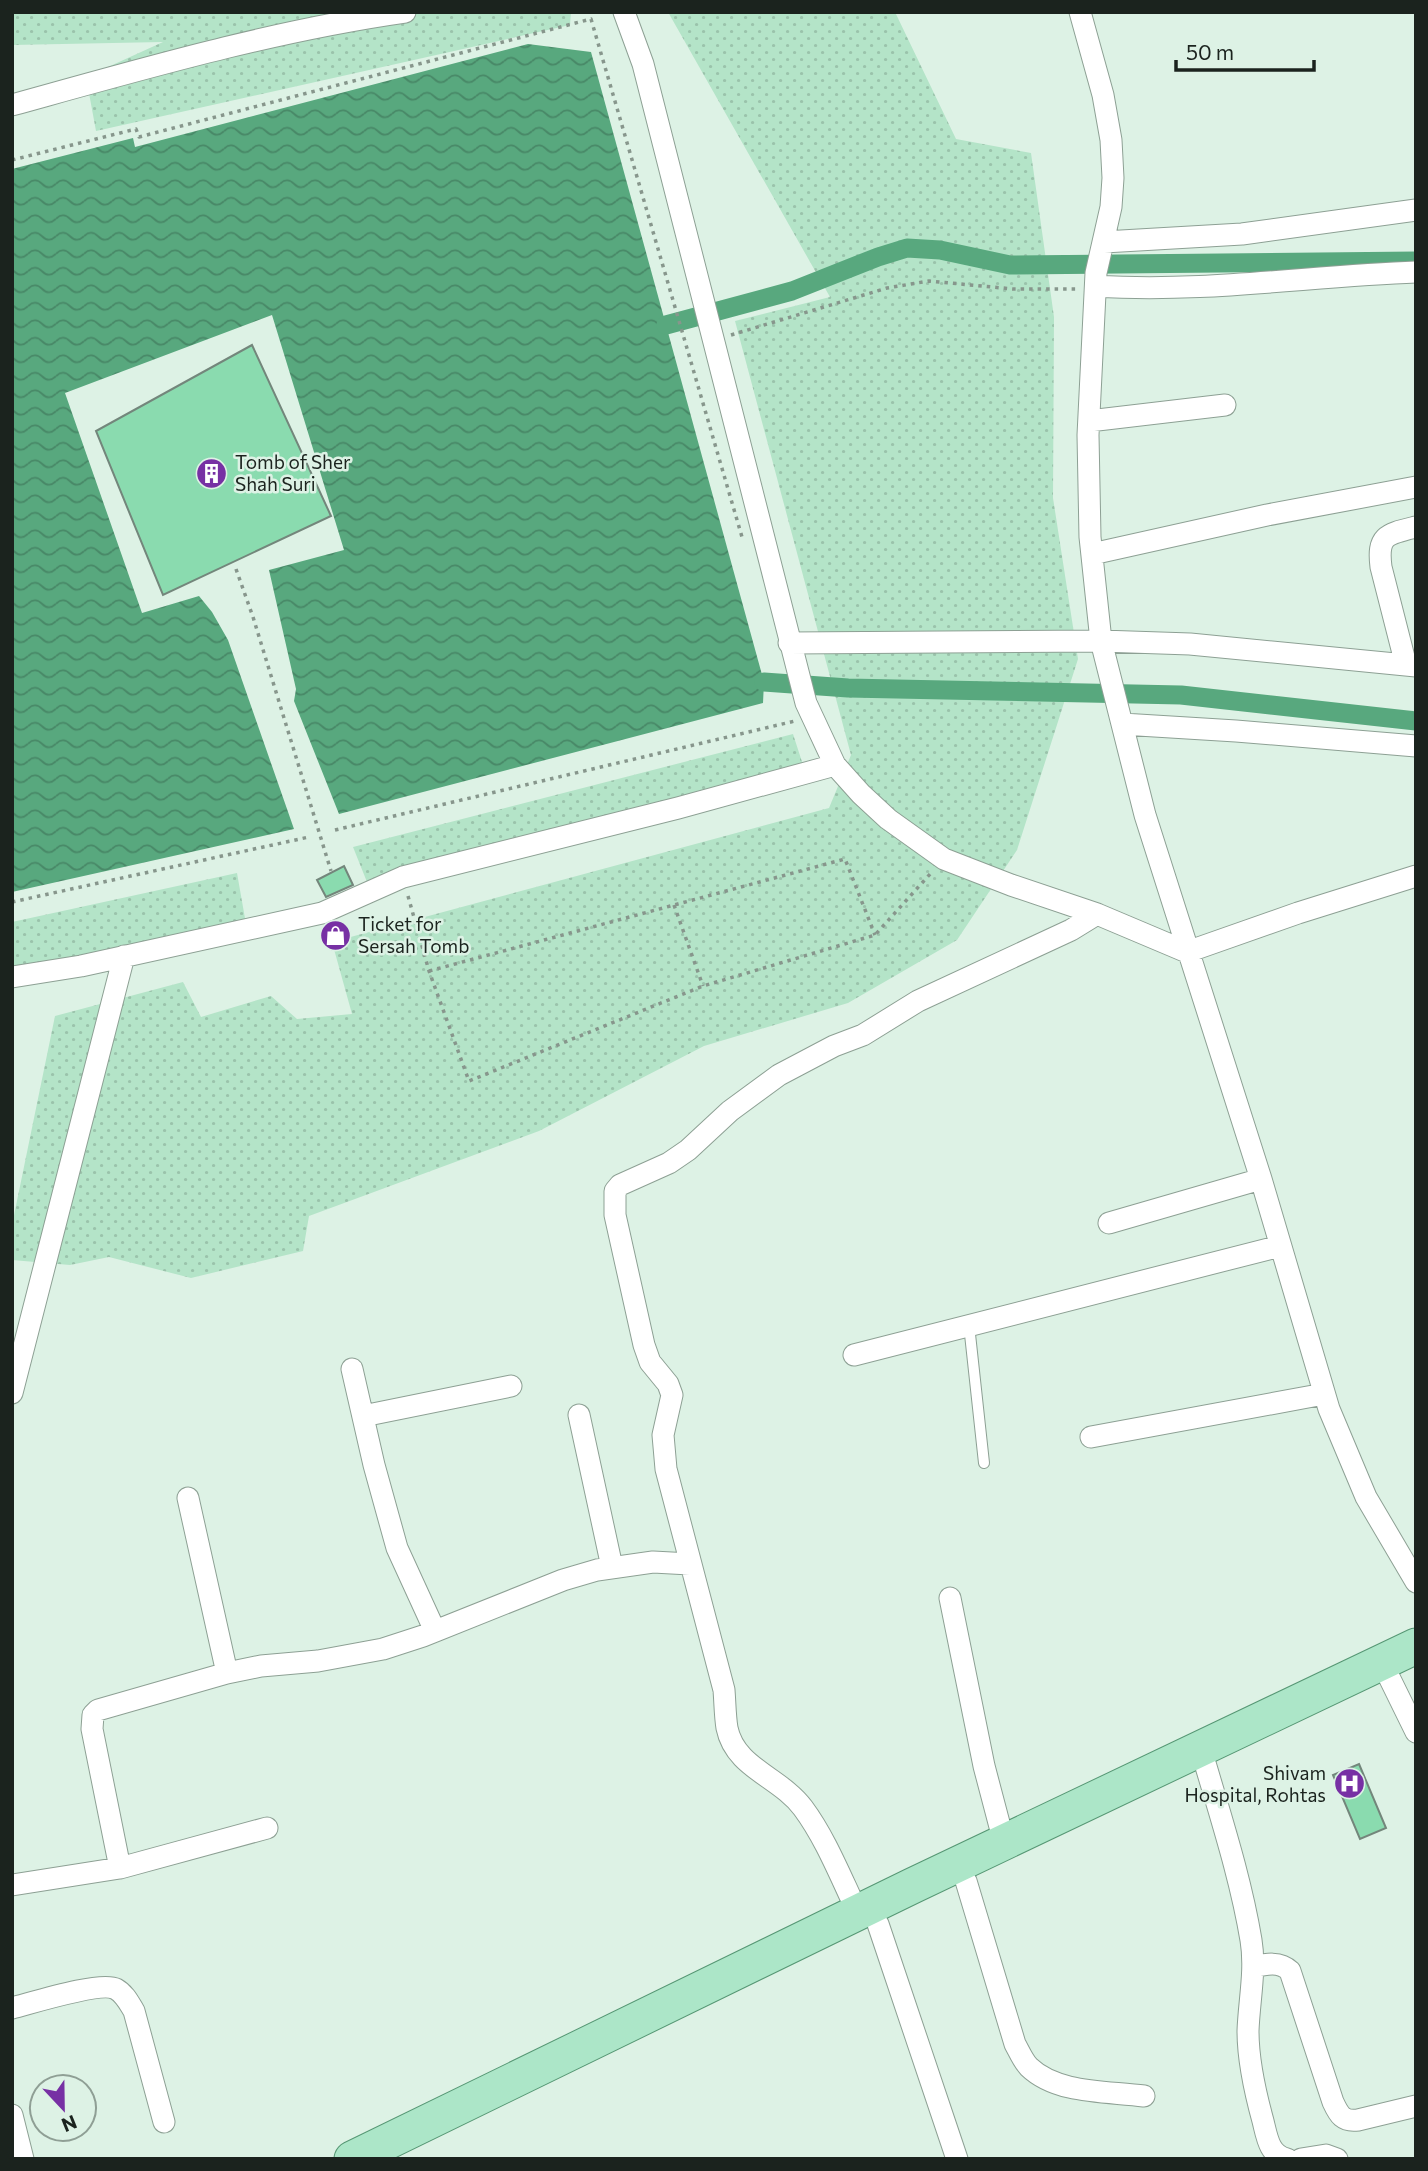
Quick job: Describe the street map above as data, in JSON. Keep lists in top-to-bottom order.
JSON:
{
  "places": {
    "building": ["Tomb of Sher Shah Suri"],
    "shop": ["Ticket for Sersah Tomb"],
    "hospital": ["Shivam Hospital, Rohtas"]
  },
  "scale_bar": "50 m",
  "north": "bottom"
}
